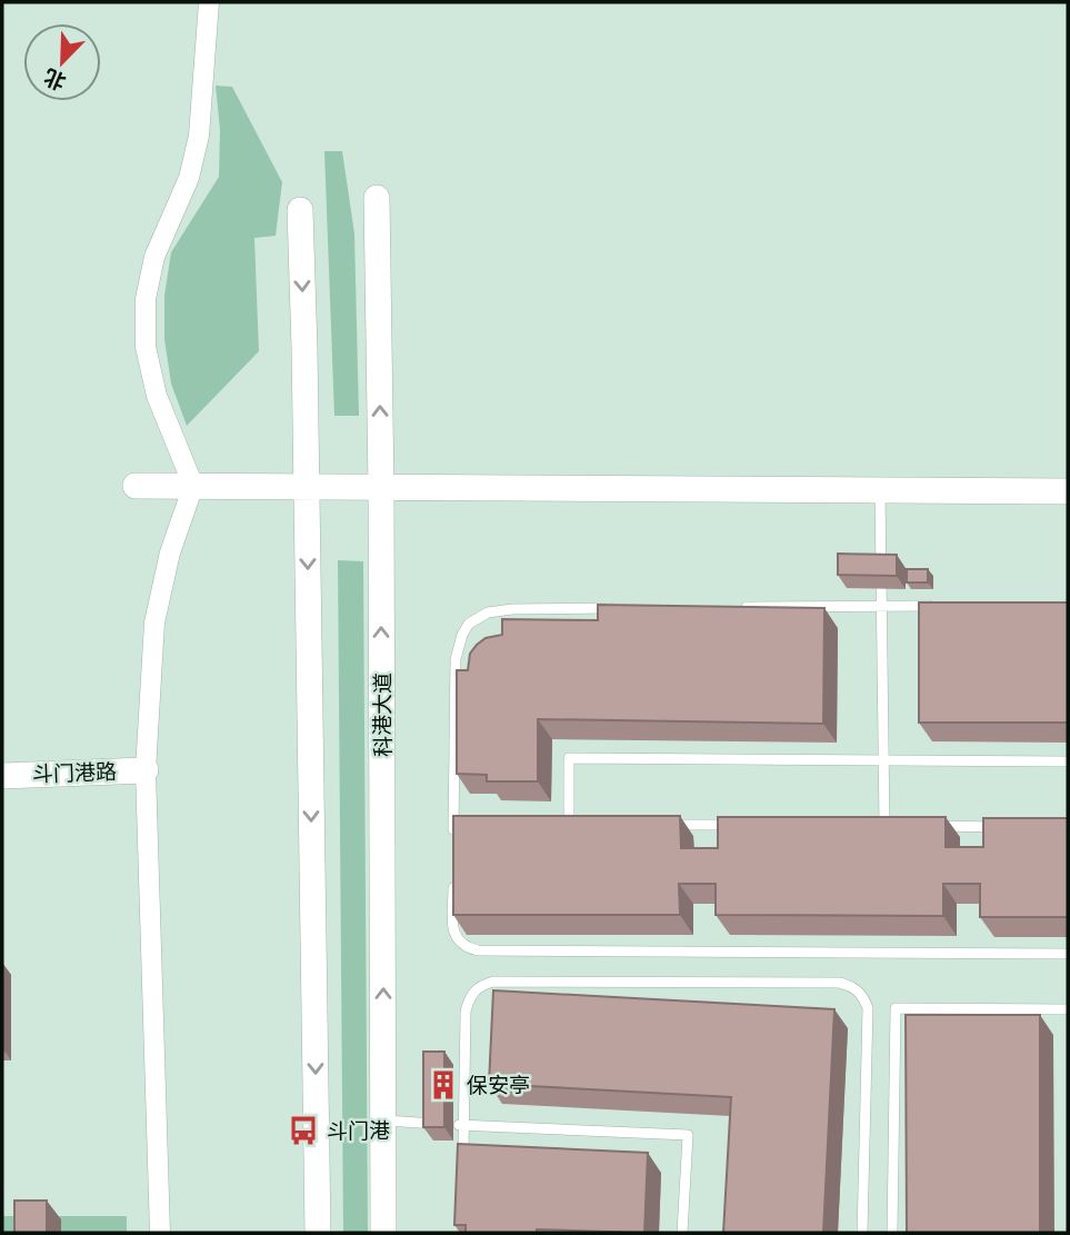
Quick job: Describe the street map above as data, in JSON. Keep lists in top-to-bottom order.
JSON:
{
  "streets": {
    "street": ["科港大道", "斗门港路"]
  },
  "places": {
    "building": ["保安亭"],
    "bus stop": ["斗门港"]
  },
  "north": "bottom left"
}
